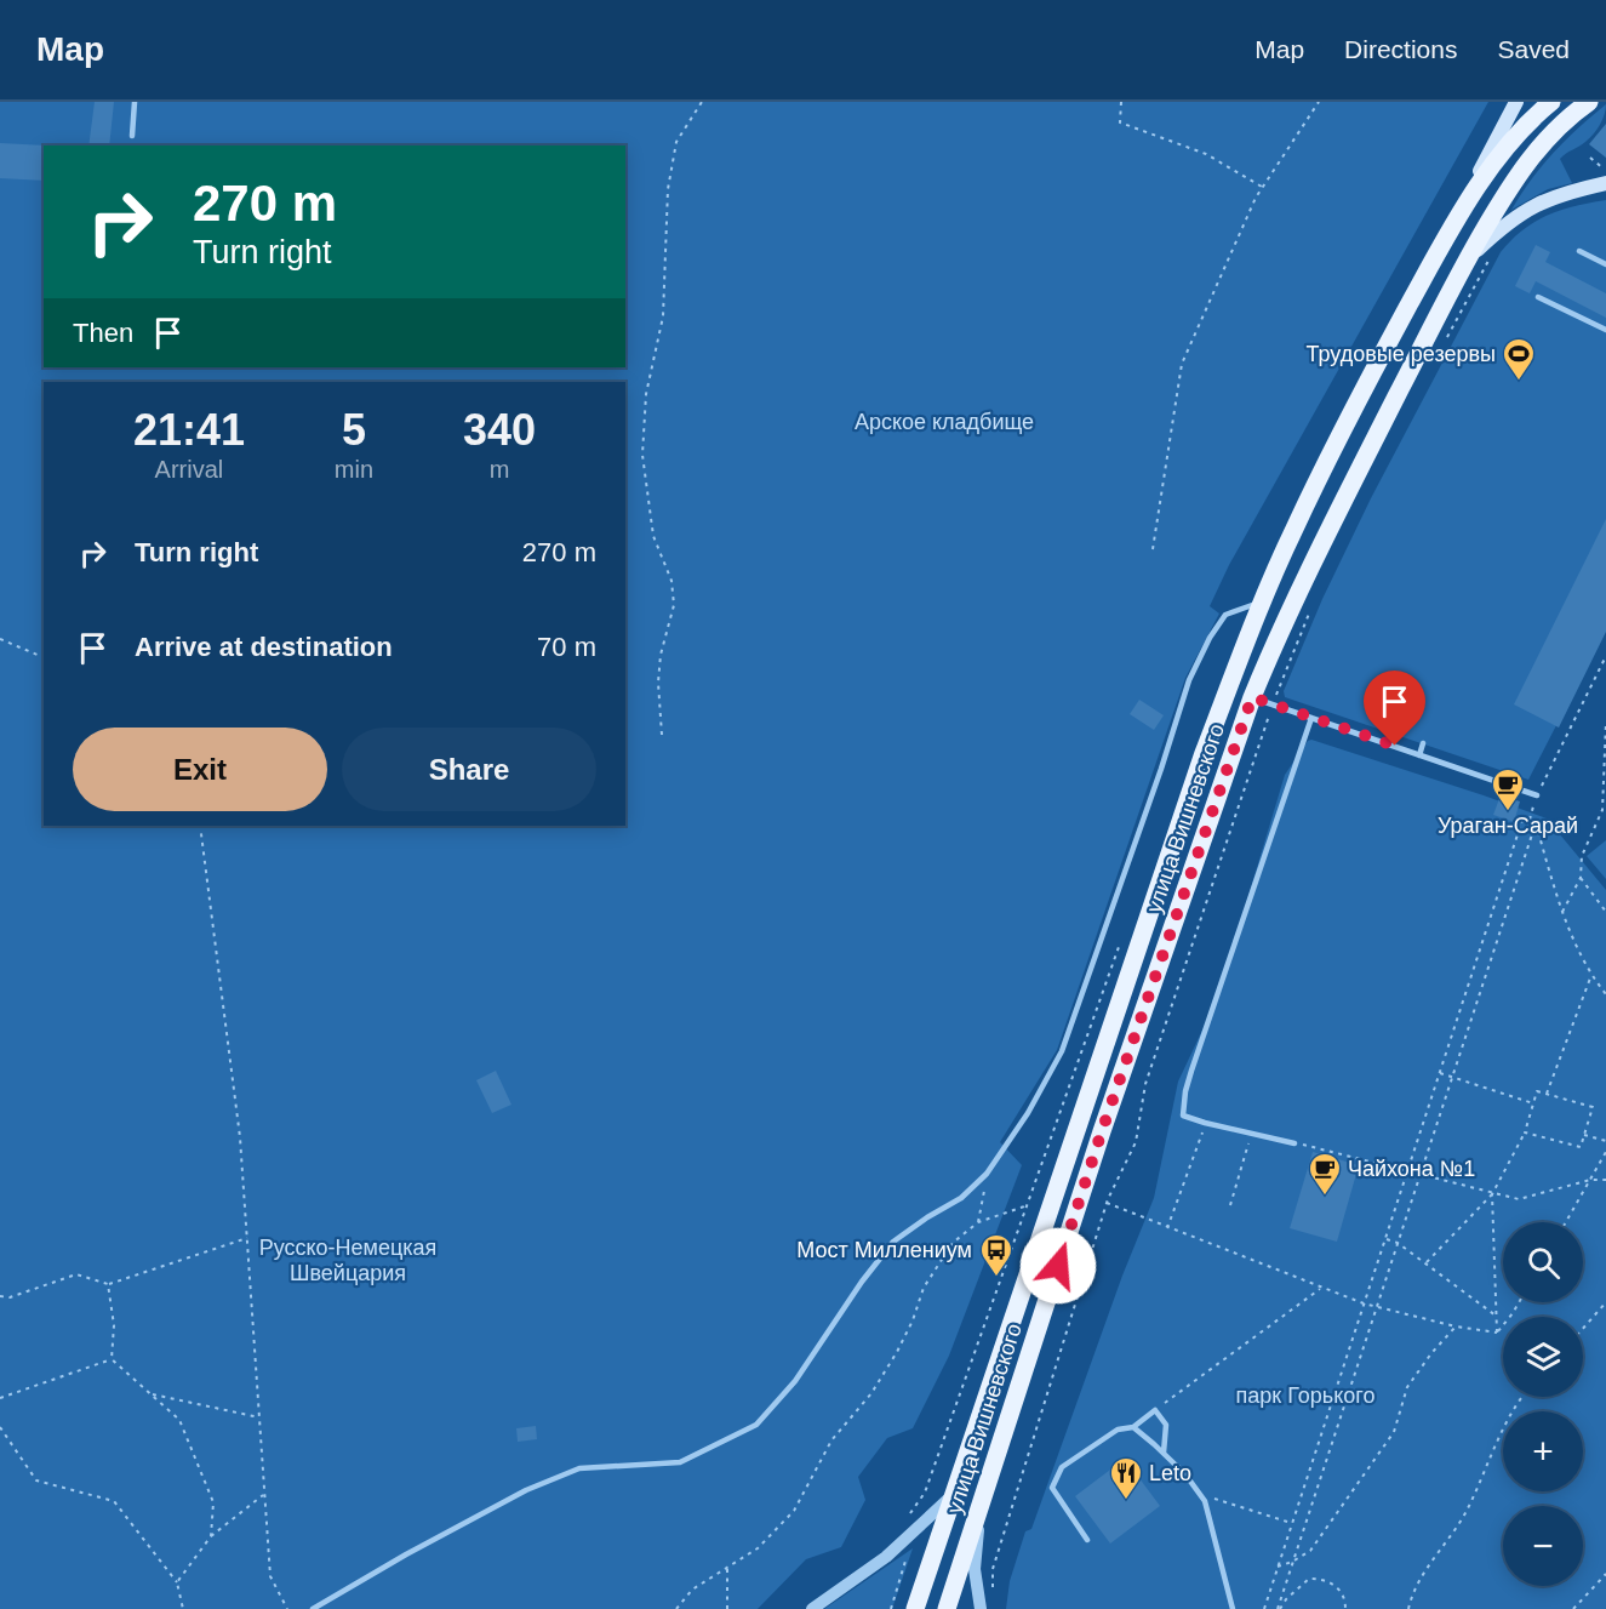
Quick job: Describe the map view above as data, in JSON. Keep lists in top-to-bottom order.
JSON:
{
  "streets": {
    "main road": ["улица Вишневского"]
  },
  "parks": ["Арское кладбище", "Русско-Немецкая Швейцария", "парк Горького"],
  "places": {
    "sports": ["Трудовые резервы"],
    "cafe": ["Ураган-Сарай", "Чайхона №1"],
    "bus stop": ["Мост Миллениум"],
    "restaurant": ["Leto"]
  },
  "page": {
    "header": "Map",
    "nav": ["Map", "Directions", "Saved"],
    "turn": ["270 m", "Turn right"],
    "then": "Then",
    "eta": [
      "21:41",
      "Arrival",
      "5",
      "min",
      "340",
      "m"
    ],
    "list": [
      {
        "name": "Turn right",
        "value": "270 m"
      },
      {
        "name": "Arrive at destination",
        "value": "70 m"
      }
    ],
    "buttons": ["Exit", "Share"],
    "map_buttons": ["+", "−"]
  }
}
